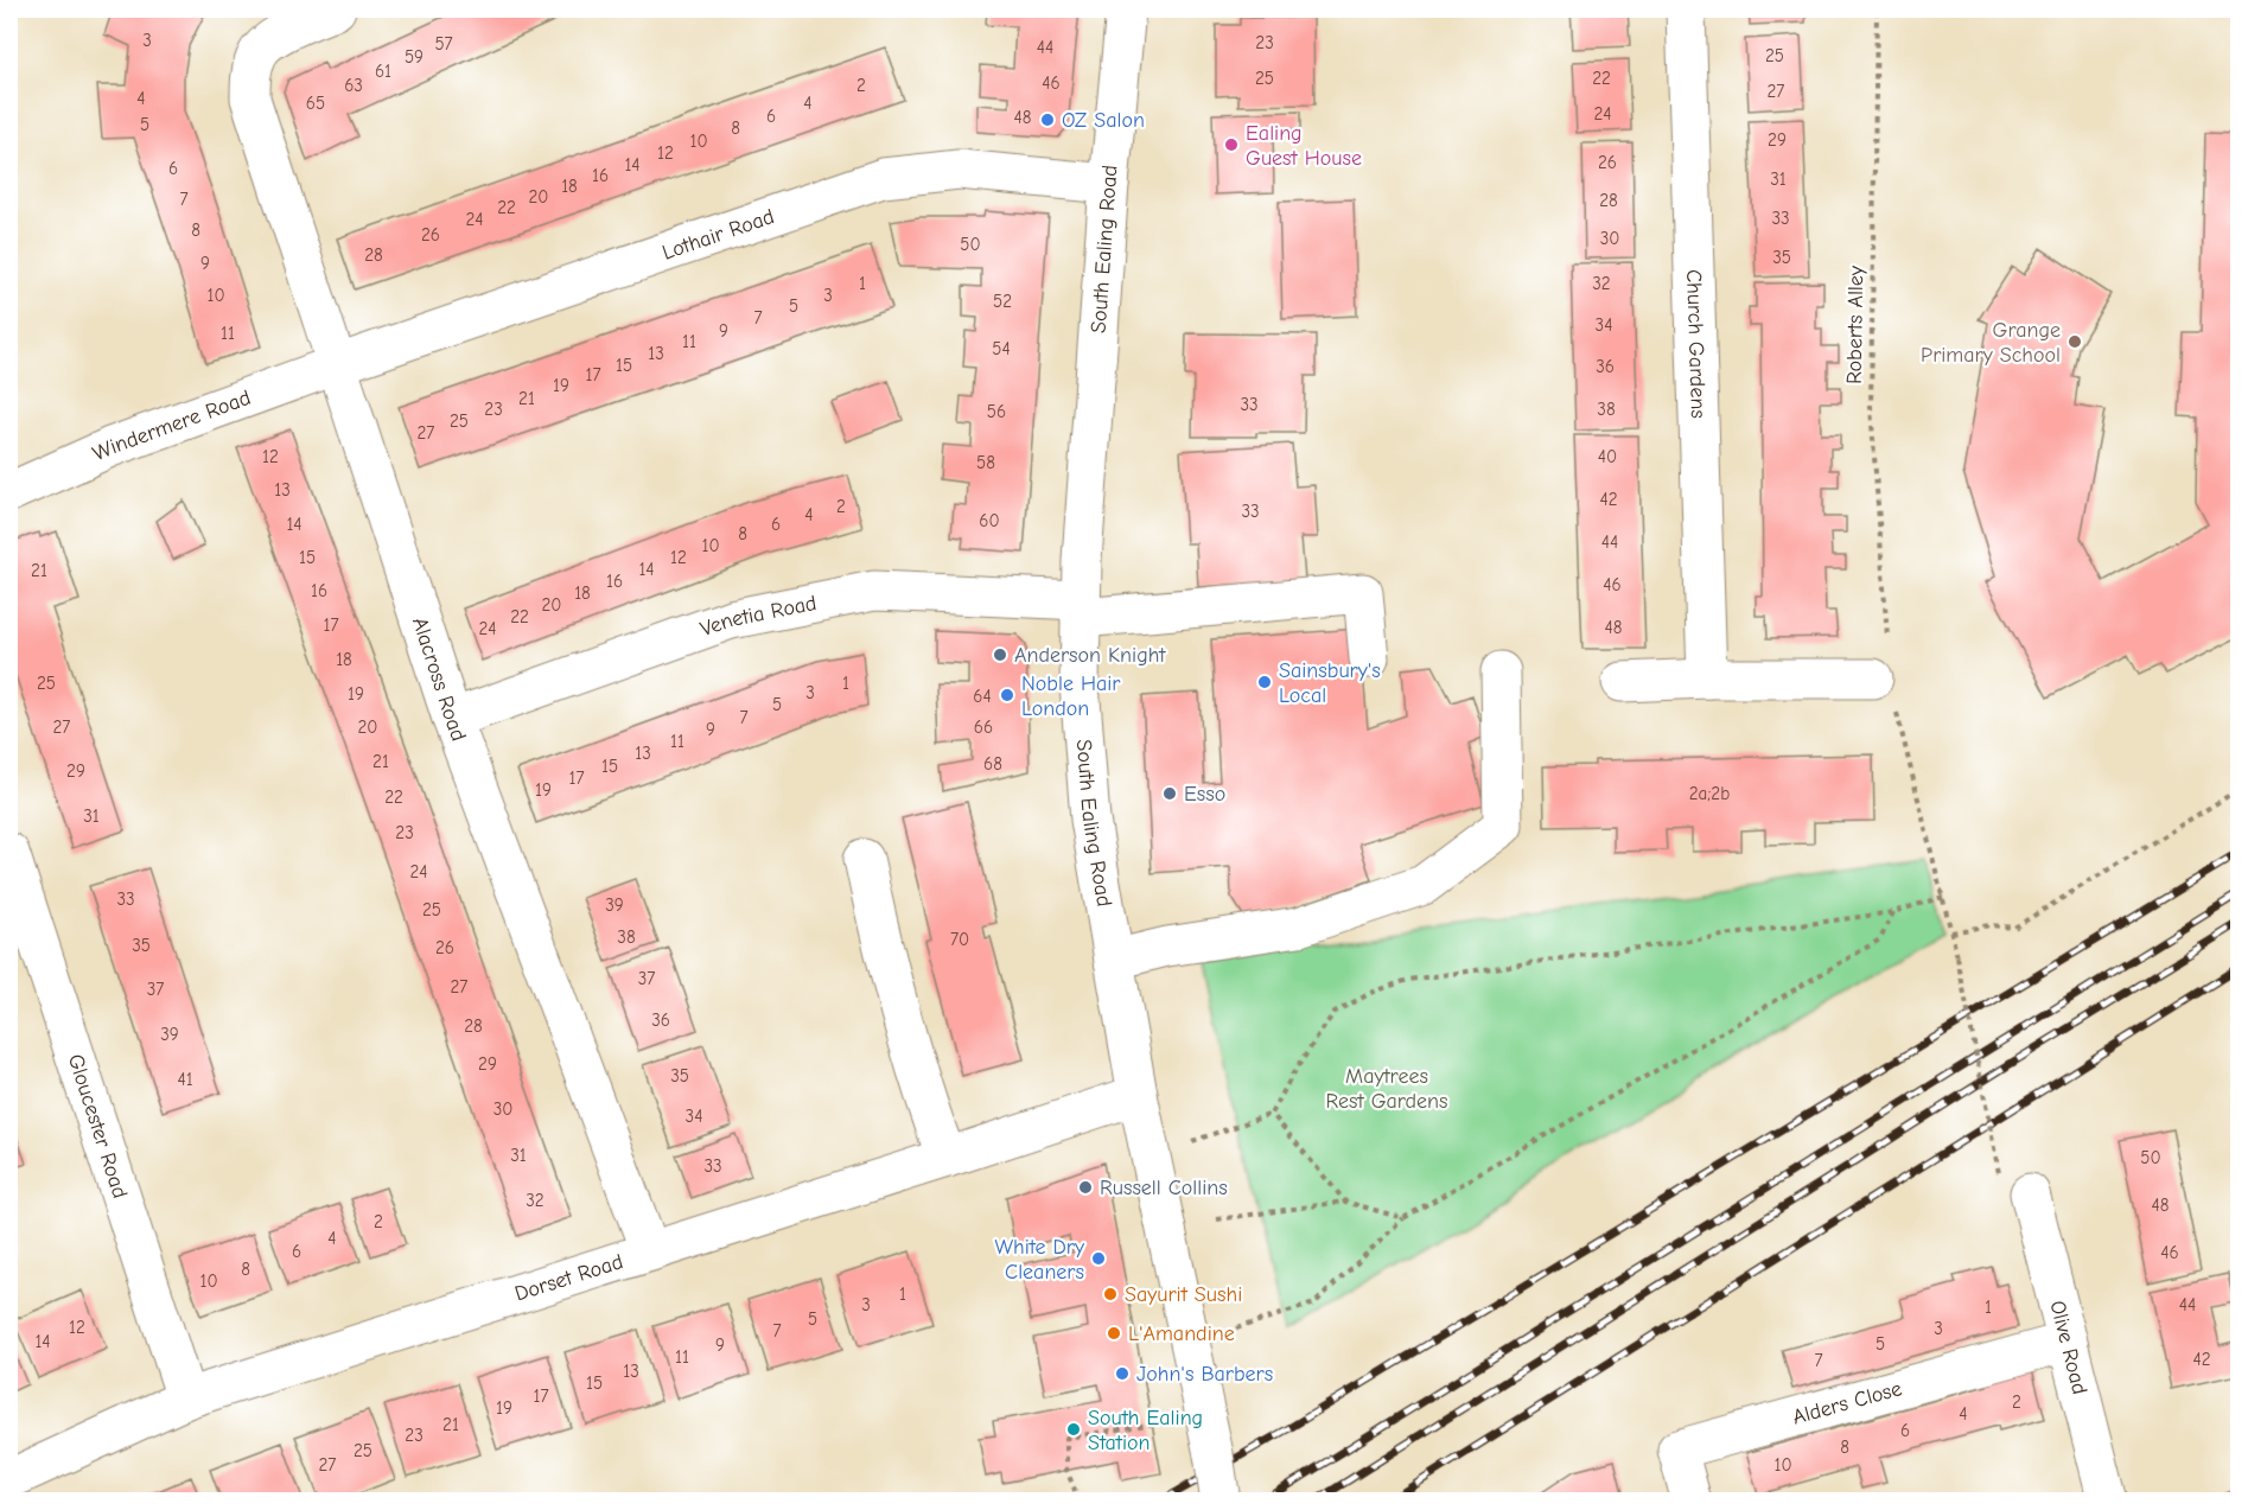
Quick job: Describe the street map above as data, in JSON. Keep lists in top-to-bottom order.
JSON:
{
  "streets": {
    "street": [
      "Lothair Road",
      "South Ealing Road",
      "Church Gardens",
      "Windermere Road",
      "Venetia Road",
      "Alacross Road",
      "Gloucester Road",
      "Dorset Road",
      "Olive Road",
      "Alders Close"
    ],
    "path": ["Roberts Alley"]
  },
  "crossings": [
    ["Lothair Road", "South Ealing Road"],
    ["Lothair Road", "Windermere Road"],
    ["Lothair Road", "Alacross Road"],
    ["South Ealing Road", "Venetia Road"],
    ["South Ealing Road", "Dorset Road"],
    ["Windermere Road", "Alacross Road"],
    ["Venetia Road", "Alacross Road"],
    ["Alacross Road", "Dorset Road"],
    ["Gloucester Road", "Dorset Road"],
    ["Olive Road", "Alders Close"]
  ],
  "parks": ["Maytrees Rest Gardens"],
  "places": [
    "OZ Salon",
    "Ealing Guest House",
    "Grange Primary School",
    "Anderson Knight",
    "Sainsbury's Local",
    "Noble Hair London",
    "Esso",
    "Russell Collins",
    "White Dry Cleaners",
    "Sayurit Sushi",
    "L'Amandine",
    "John's Barbers",
    "South Ealing Station"
  ],
  "house_numbers": [
    "3",
    "23",
    "57",
    "44",
    "25",
    "59",
    "61",
    "25",
    "22",
    "46",
    "63",
    "2",
    "27",
    "4",
    "65",
    "4",
    "24",
    "6",
    "48",
    "5",
    "8",
    "29",
    "10",
    "12",
    "26",
    "14",
    "6",
    "16",
    "31",
    "18",
    "20",
    "7",
    "28",
    "22",
    "33",
    "24",
    "8",
    "26",
    "30",
    "50",
    "28",
    "35",
    "9",
    "1",
    "32",
    "10",
    "3",
    "52",
    "5",
    "7",
    "34",
    "9",
    "11",
    "11",
    "54",
    "13",
    "15",
    "36",
    "17",
    "19",
    "21",
    "33",
    "23",
    "38",
    "56",
    "25",
    "27",
    "12",
    "40",
    "58",
    "13",
    "42",
    "2",
    "33",
    "4",
    "60",
    "14",
    "6",
    "8",
    "44",
    "10",
    "15",
    "12",
    "14",
    "21",
    "16",
    "46",
    "16",
    "18",
    "20",
    "22",
    "17",
    "48",
    "24",
    "18",
    "25",
    "1",
    "3",
    "19",
    "64",
    "5",
    "7",
    "27",
    "20",
    "66",
    "9",
    "11",
    "13",
    "21",
    "68",
    "15",
    "29",
    "17",
    "19",
    "2a;2b",
    "22",
    "31",
    "23",
    "24",
    "33",
    "39",
    "25",
    "38",
    "70",
    "35",
    "26",
    "37",
    "27",
    "37",
    "36",
    "28",
    "39",
    "29",
    "35",
    "41",
    "30",
    "34",
    "31",
    "50",
    "33",
    "32",
    "48",
    "2",
    "4",
    "6",
    "46",
    "8",
    "10",
    "1",
    "3",
    "44",
    "1",
    "5",
    "12",
    "3",
    "7",
    "14",
    "5",
    "9",
    "11",
    "42",
    "7",
    "13",
    "15",
    "17",
    "2",
    "19",
    "4",
    "21",
    "6",
    "23",
    "8",
    "25",
    "27",
    "10"
  ]
}
